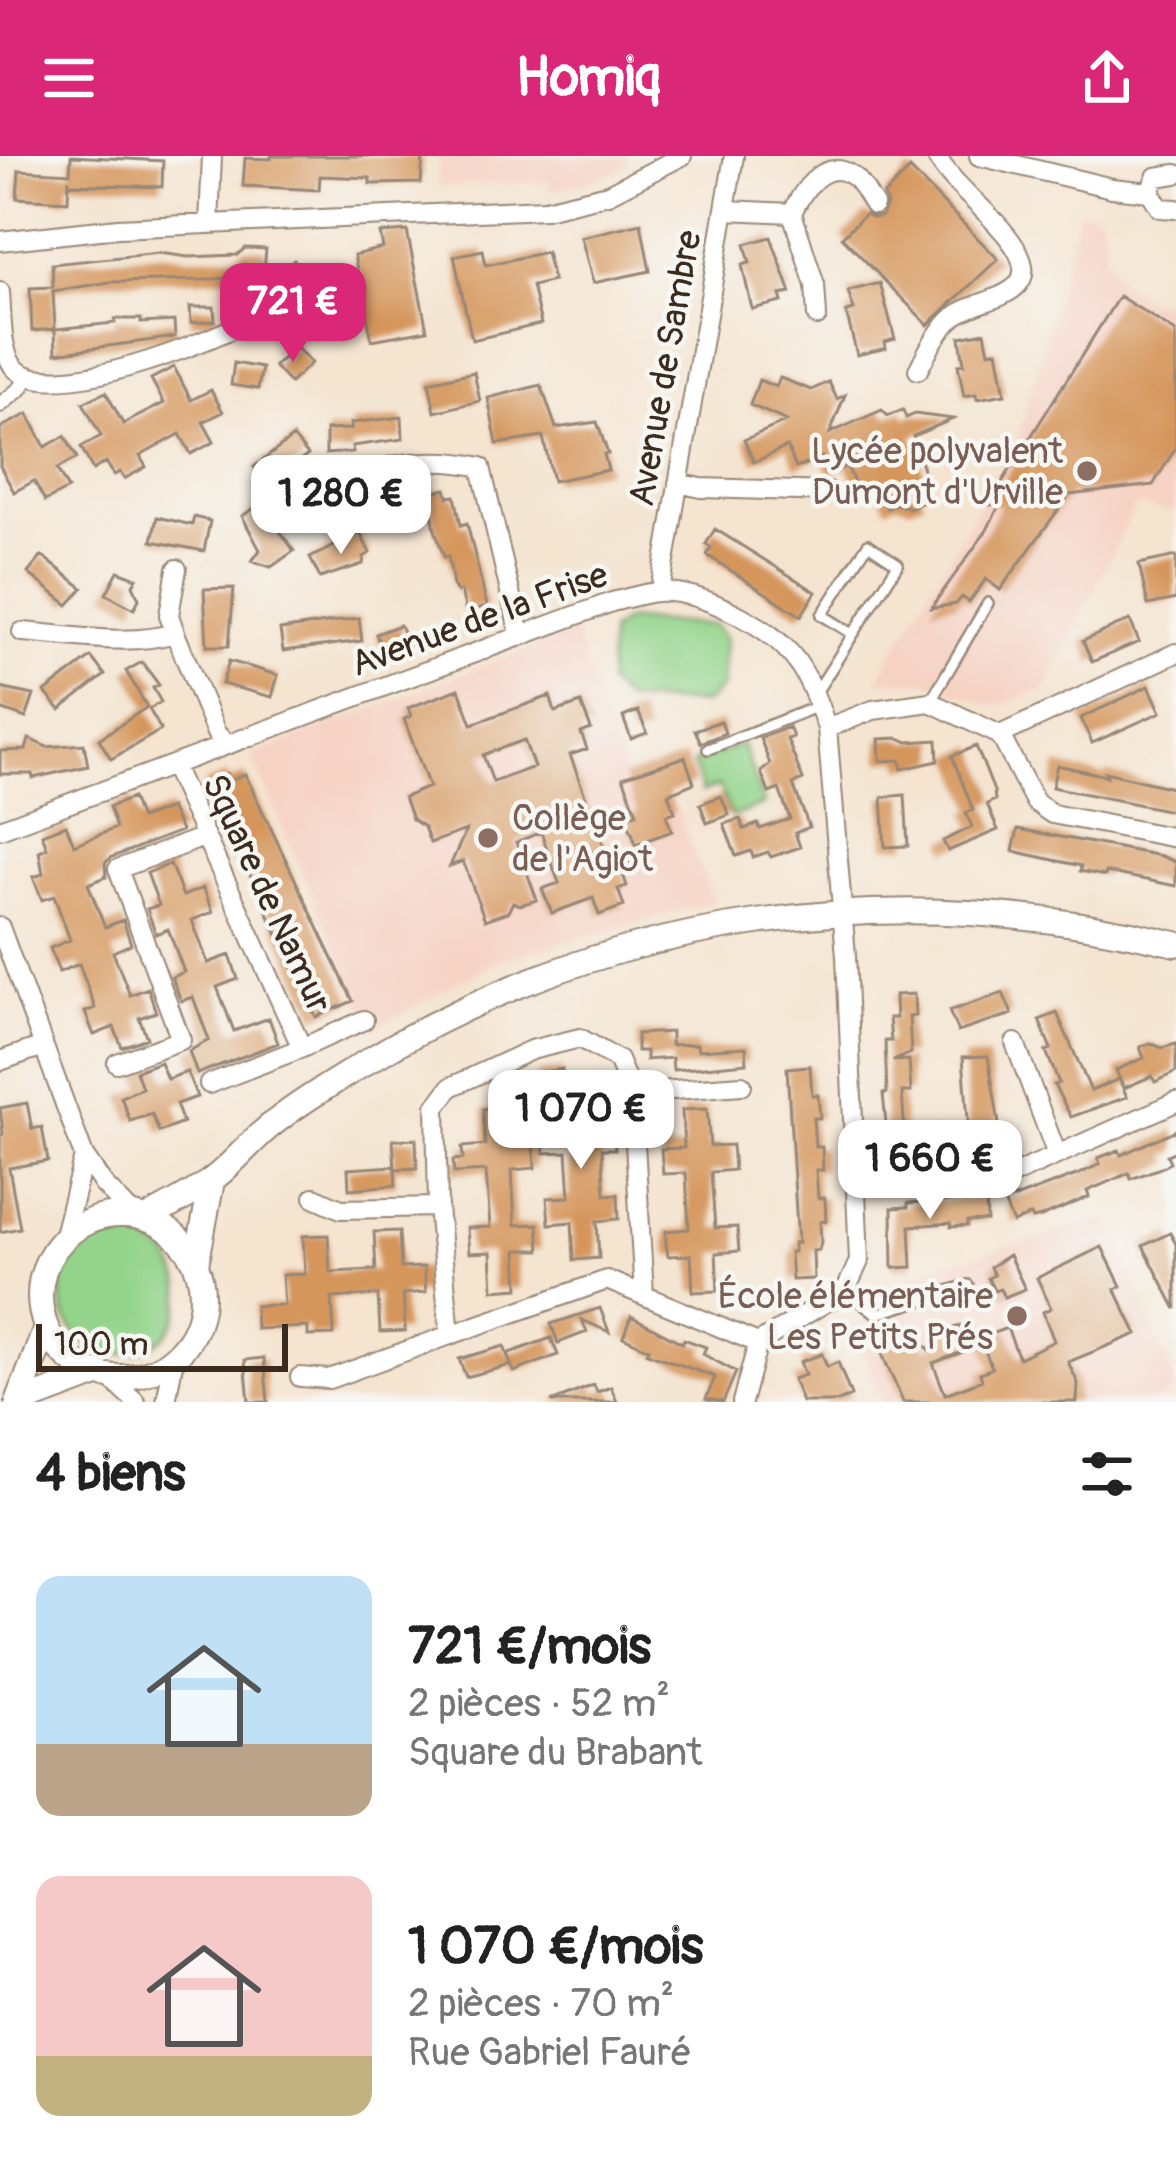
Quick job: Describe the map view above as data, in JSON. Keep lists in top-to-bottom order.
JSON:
{
  "streets": {
    "street": ["Avenue de Sambre", "Avenue de la Frise", "Square de Namur"]
  },
  "crossings": [
    ["Avenue de Sambre", "Avenue de la Frise"],
    ["Avenue de la Frise", "Square de Namur"]
  ],
  "places": ["Lycée polyvalent Dumont d'Urville", "Collège de l'Agiot", "École élémentaire Les Petits Prés"],
  "scale_bar": "100 m",
  "page": {
    "header": "Homiq",
    "price": [
      "721 €",
      "1 280 €",
      "1 070 €",
      "1 660 €"
    ],
    "scale": "100 m",
    "heading": "4 biens",
    "list": [
      {
        "name": "721 €/mois",
        "note": "2 pièces · 52 m² · Square du Brabant"
      },
      {
        "name": "1 070 €/mois",
        "note": "2 pièces · 70 m² · Rue Gabriel Fauré"
      }
    ]
  }
}
